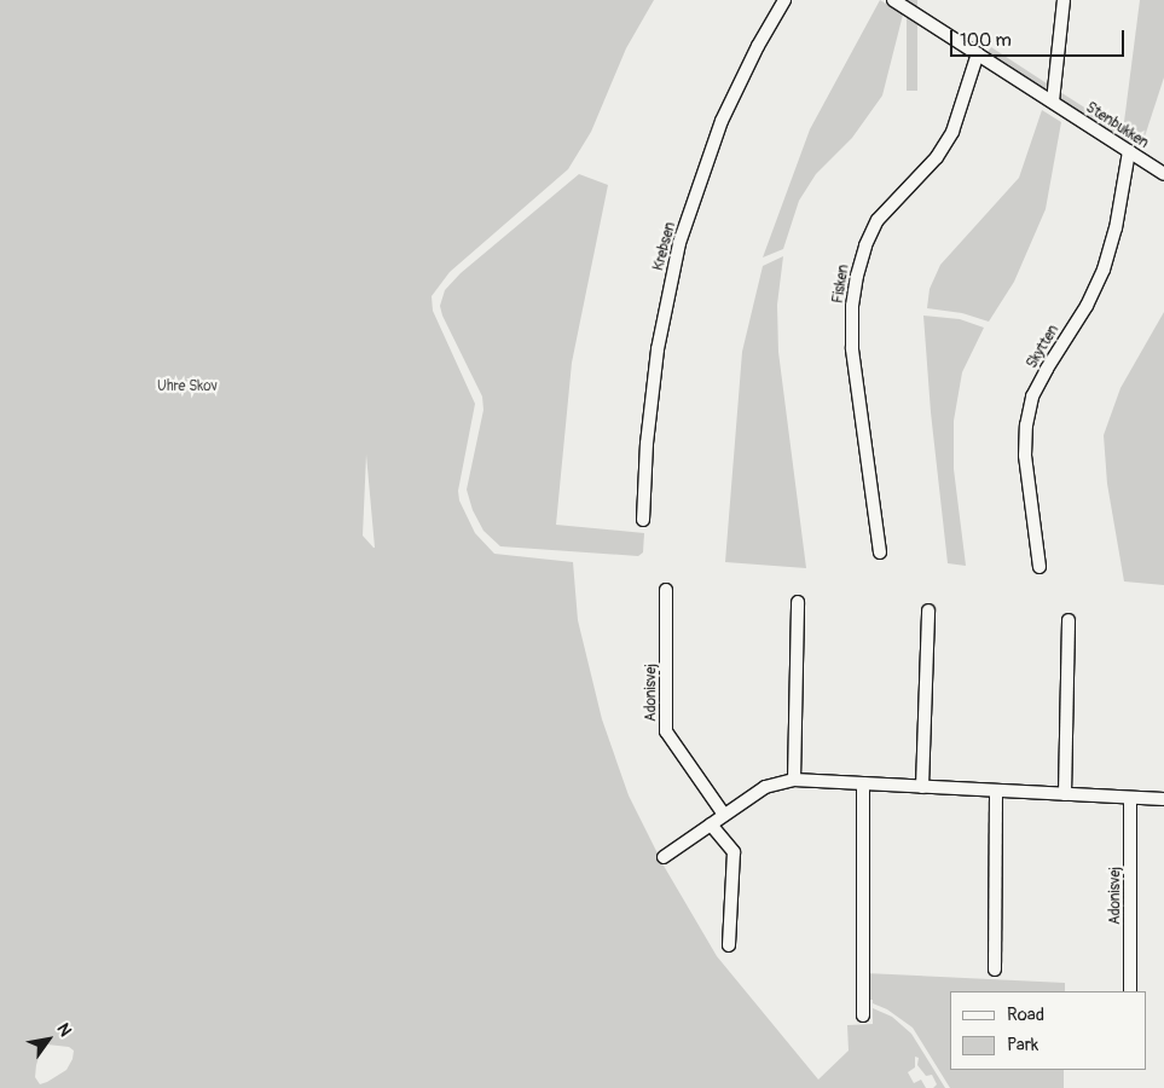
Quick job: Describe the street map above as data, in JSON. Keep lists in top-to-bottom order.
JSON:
{
  "streets": {
    "street": [
      "Stenbukken",
      "Krebsen",
      "Fisken",
      "Skytten",
      "Adonisvej"
    ]
  },
  "crossings": [
    ["Stenbukken", "Fisken"],
    ["Stenbukken", "Skytten"]
  ],
  "parks": ["Uhre Skov"],
  "legend": ["Road", "Park"],
  "scale_bar": "100 m",
  "north": "top right"
}
